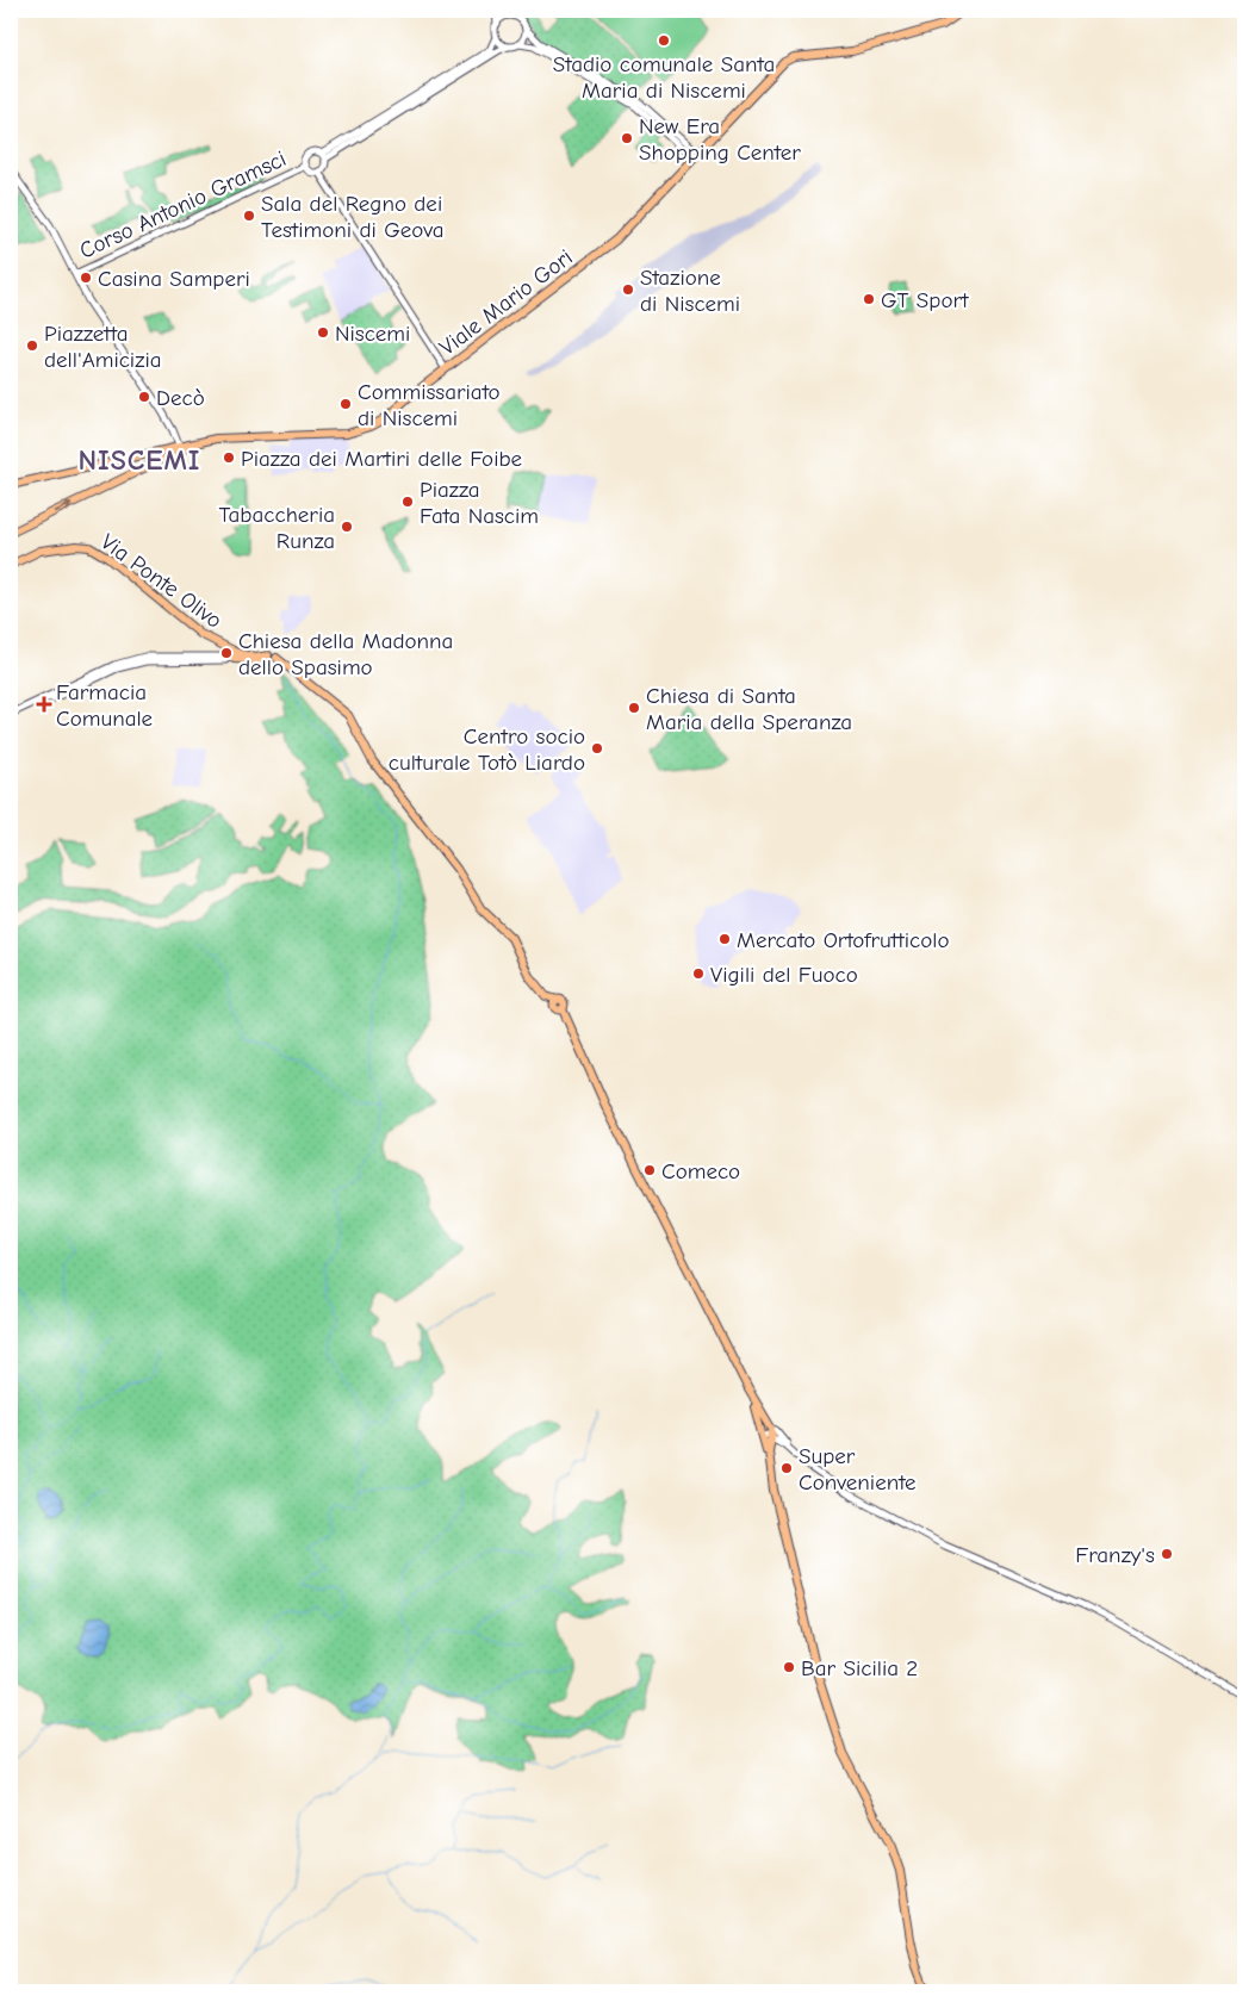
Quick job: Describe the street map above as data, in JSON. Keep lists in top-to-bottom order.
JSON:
{
  "streets": {
    "main road": ["Viale Mario Gori", "Via Ponte Olivo"],
    "street": ["Corso Antonio Gramsci"]
  },
  "districts": ["NISCEMI"],
  "places": {
    "other": [
      "Stadio comunale Santa Maria di Niscemi",
      "New Era Shopping Center",
      "Sala del Regno dei Testimoni di Geova",
      "Casina Samperi",
      "Stazione di Niscemi",
      "GT Sport",
      "Niscemi",
      "Piazzetta dell'Amicizia",
      "Decò",
      "Commissariato di Niscemi",
      "Piazza dei Martiri delle Foibe",
      "Piazza Fata Nascim",
      "Tabaccheria Runza",
      "Chiesa della Madonna dello Spasimo",
      "Chiesa di Santa Maria della Speranza",
      "Centro socio culturale Totò Liardo",
      "Mercato Ortofrutticolo",
      "Vigili del Fuoco",
      "Comeco",
      "Super Conveniente",
      "Franzy's",
      "Bar Sicilia 2"
    ],
    "health": ["Farmacia Comunale"]
  }
}
